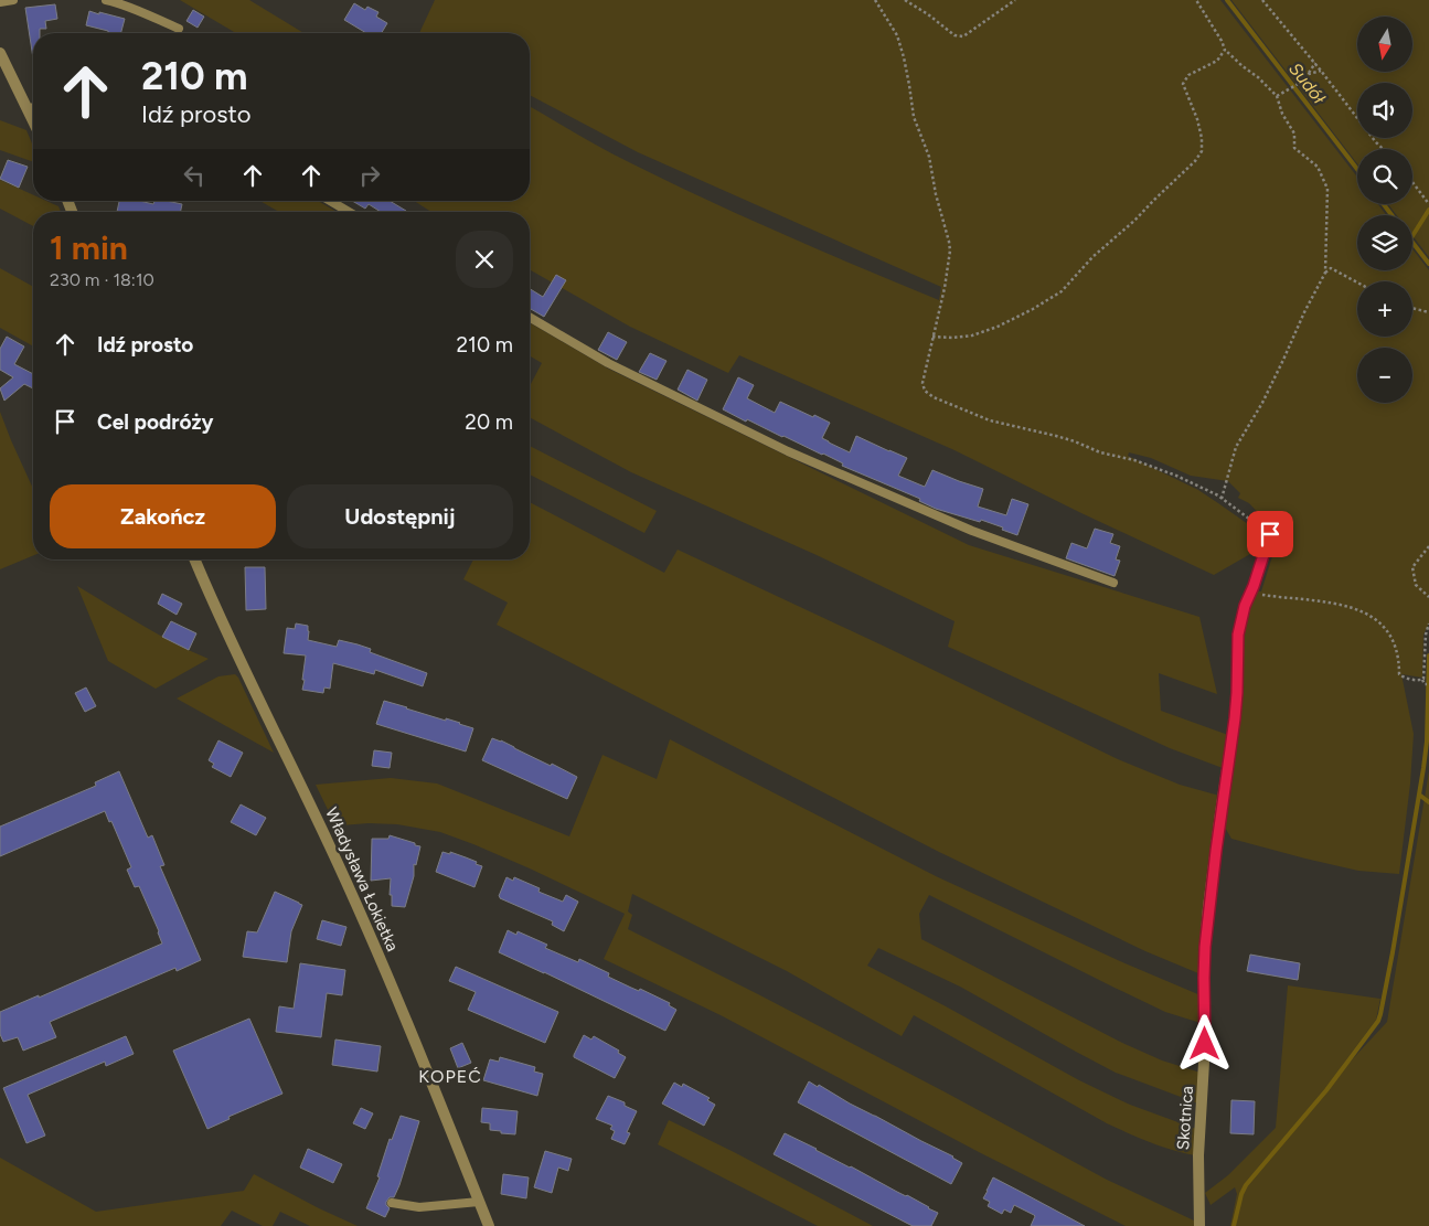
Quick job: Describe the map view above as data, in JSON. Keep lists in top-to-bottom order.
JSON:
{
  "streets": {
    "street": ["Władysława Łokietka", "Skotnica"]
  },
  "districts": ["KOPEĆ"],
  "water": ["Sudół"],
  "north": "bottom",
  "page": {
    "map_buttons": ["+", "−"],
    "turn": ["210 m", "Idź prosto"],
    "heading": ["1 min", "230 m · 18:10"],
    "list": [
      {
        "name": "Idź prosto",
        "value": "210 m"
      },
      {
        "name": "Cel podróży",
        "value": "20 m"
      }
    ],
    "buttons": ["Zakończ", "Udostępnij"]
  }
}
